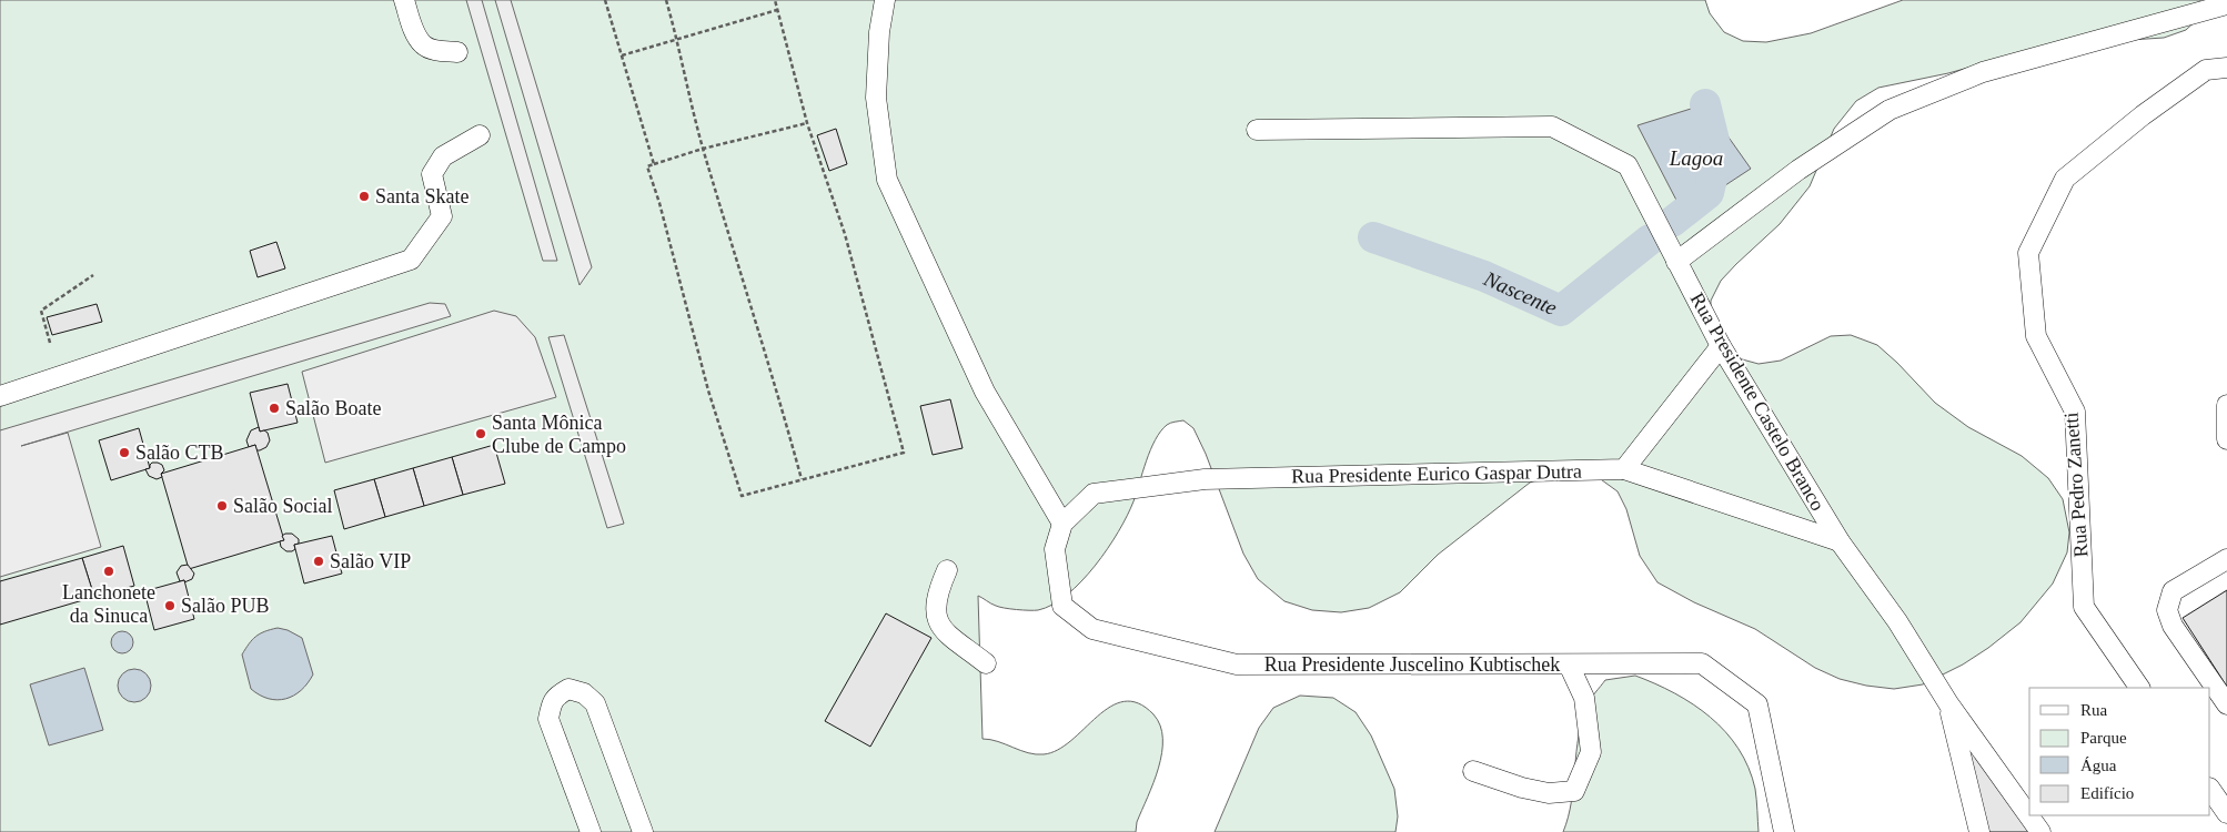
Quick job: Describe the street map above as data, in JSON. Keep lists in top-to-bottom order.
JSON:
{
  "streets": {
    "street": [
      "Rua Presidente Castelo Branco",
      "Rua Presidente Eurico Gaspar Dutra",
      "Rua Pedro Zanetti",
      "Rua Presidente Juscelino Kubtischek"
    ]
  },
  "crossings": [
    ["Rua Presidente Castelo Branco", "Rua Presidente Eurico Gaspar Dutra"],
    ["Rua Presidente Eurico Gaspar Dutra", "Rua Presidente Juscelino Kubtischek"]
  ],
  "water": ["Lagoa", "Nascente"],
  "places": [
    "Santa Skate",
    "Salão Boate",
    "Santa Mônica Clube de Campo",
    "Salão CTB",
    "Salão Social",
    "Salão VIP",
    "Lanchonete da Sinuca",
    "Salão PUB"
  ],
  "legend": [
    "Rua",
    "Parque",
    "Água",
    "Edifício"
  ]
}
